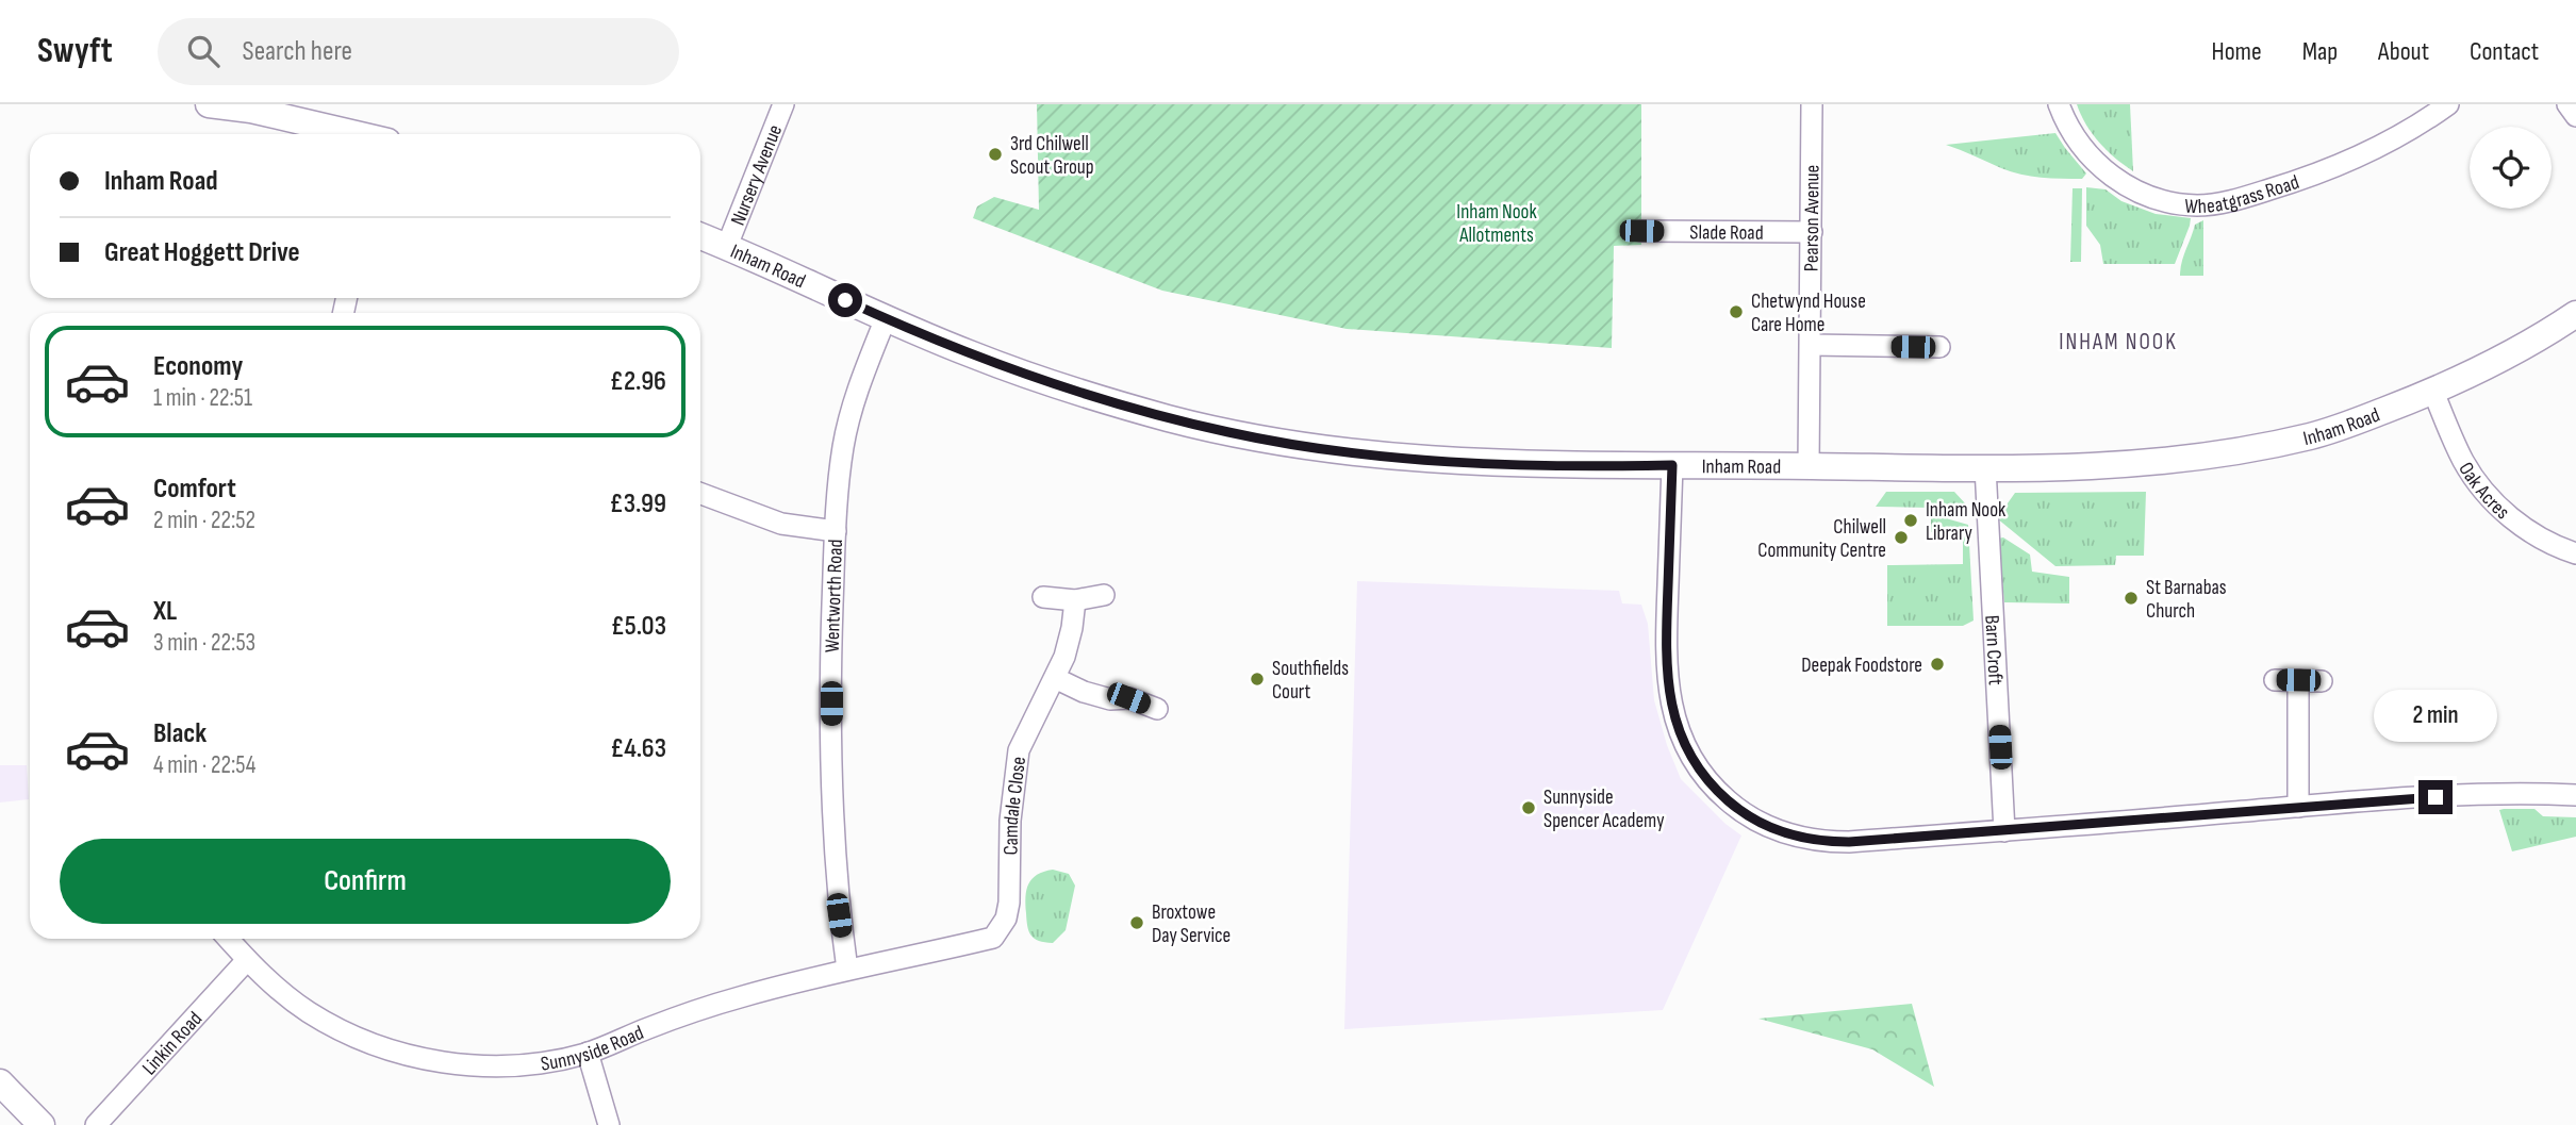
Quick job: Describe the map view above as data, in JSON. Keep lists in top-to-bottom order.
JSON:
{
  "streets": {
    "street": [
      "Nursery Avenue",
      "Wheatgrass Road",
      "Pearson Avenue",
      "Slade Road",
      "Inham Road",
      "Oak Acres",
      "Wentworth Road",
      "Barn Croft",
      "Camdale Close",
      "Linkin Road",
      "Sunnyside Road"
    ]
  },
  "crossings": [
    ["Nursery Avenue", "Inham Road"],
    ["Pearson Avenue", "Slade Road"],
    ["Pearson Avenue", "Inham Road"],
    ["Inham Road", "Oak Acres"],
    ["Inham Road", "Wentworth Road"],
    ["Inham Road", "Barn Croft"],
    ["Wentworth Road", "Sunnyside Road"],
    ["Camdale Close", "Sunnyside Road"],
    ["Linkin Road", "Sunnyside Road"]
  ],
  "districts": ["INHAM NOOK"],
  "parks": ["Inham Nook Allotments"],
  "places": [
    "3rd Chilwell Scout Group",
    "Chetwynd House Care Home",
    "Inham Nook Library",
    "Chilwell Community Centre",
    "St Barnabas Church",
    "Deepak Foodstore",
    "Southfields Court",
    "Sunnyside Spencer Academy",
    "Broxtowe Day Service"
  ],
  "page": {
    "header": "Swyft",
    "search": "Search here",
    "nav": [
      "Home",
      "Map",
      "About",
      "Contact"
    ],
    "banner": ["Inham Road", "Great Hoggett Drive"],
    "list": [
      {
        "name": "Economy",
        "note": "1 min · 22:51",
        "value": "£2.96"
      },
      {
        "name": "Comfort",
        "note": "2 min · 22:52",
        "value": "£3.99"
      },
      {
        "name": "XL",
        "note": "3 min · 22:53",
        "value": "£5.03"
      },
      {
        "name": "Black",
        "note": "4 min · 22:54",
        "value": "£4.63"
      }
    ],
    "bubble": "2 min",
    "buttons": "Confirm"
  }
}
